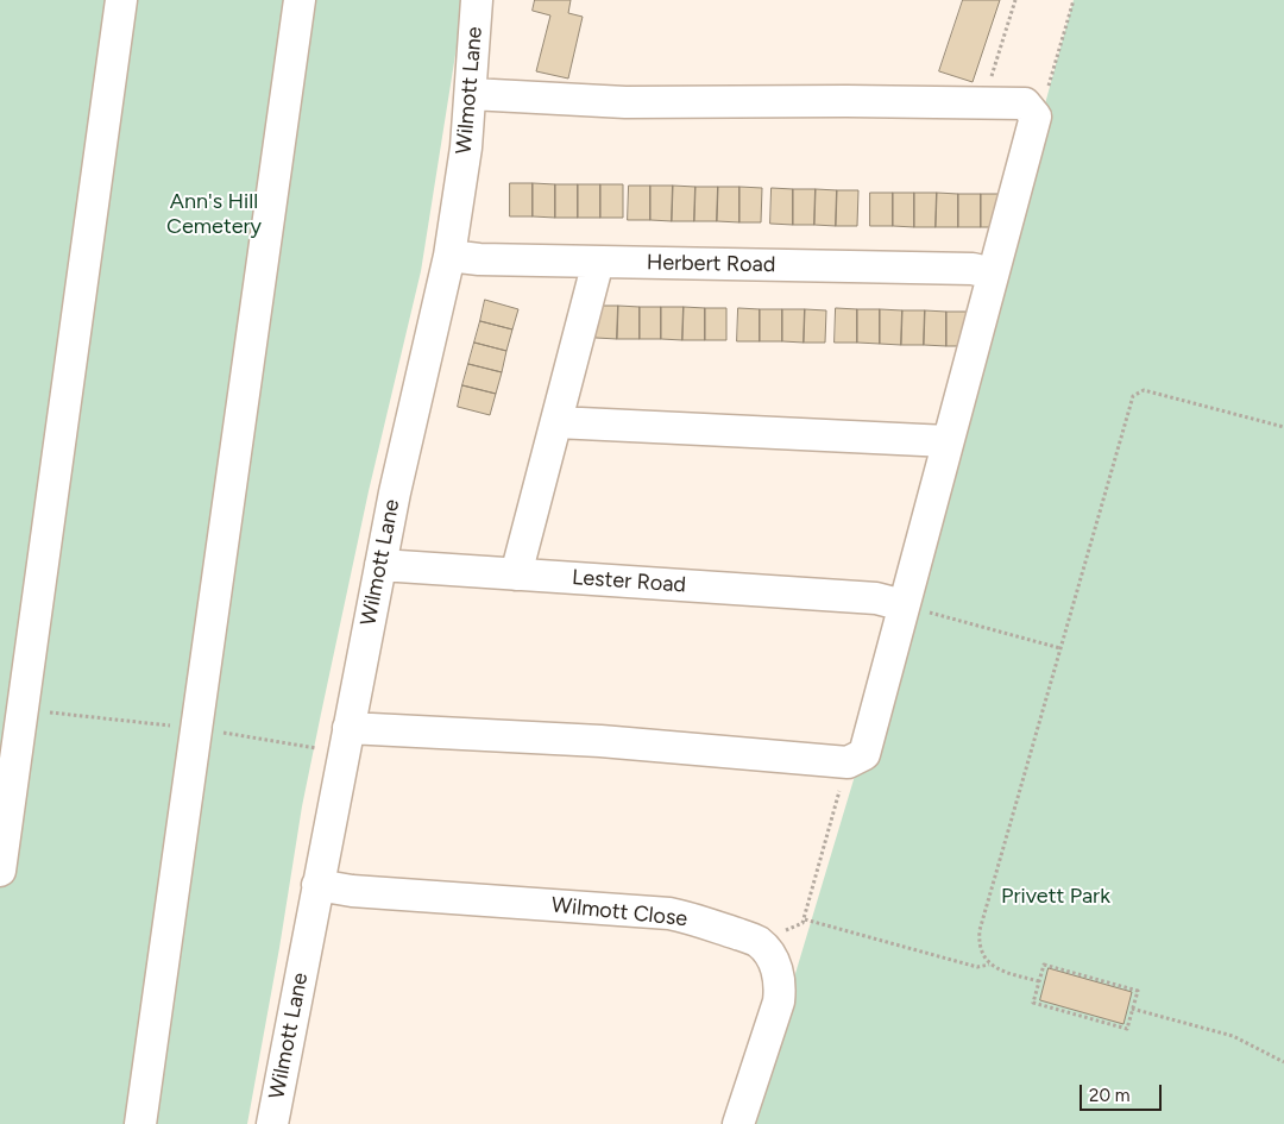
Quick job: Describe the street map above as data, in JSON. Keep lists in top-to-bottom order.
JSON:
{
  "streets": {
    "street": [
      "Wilmott Lane",
      "Herbert Road",
      "Lester Road",
      "Wilmott Close"
    ]
  },
  "crossings": [
    ["Wilmott Lane", "Herbert Road"],
    ["Wilmott Lane", "Lester Road"],
    ["Wilmott Lane", "Wilmott Close"]
  ],
  "parks": ["Ann's Hill Cemetery", "Privett Park"],
  "scale_bar": "20 m"
}
